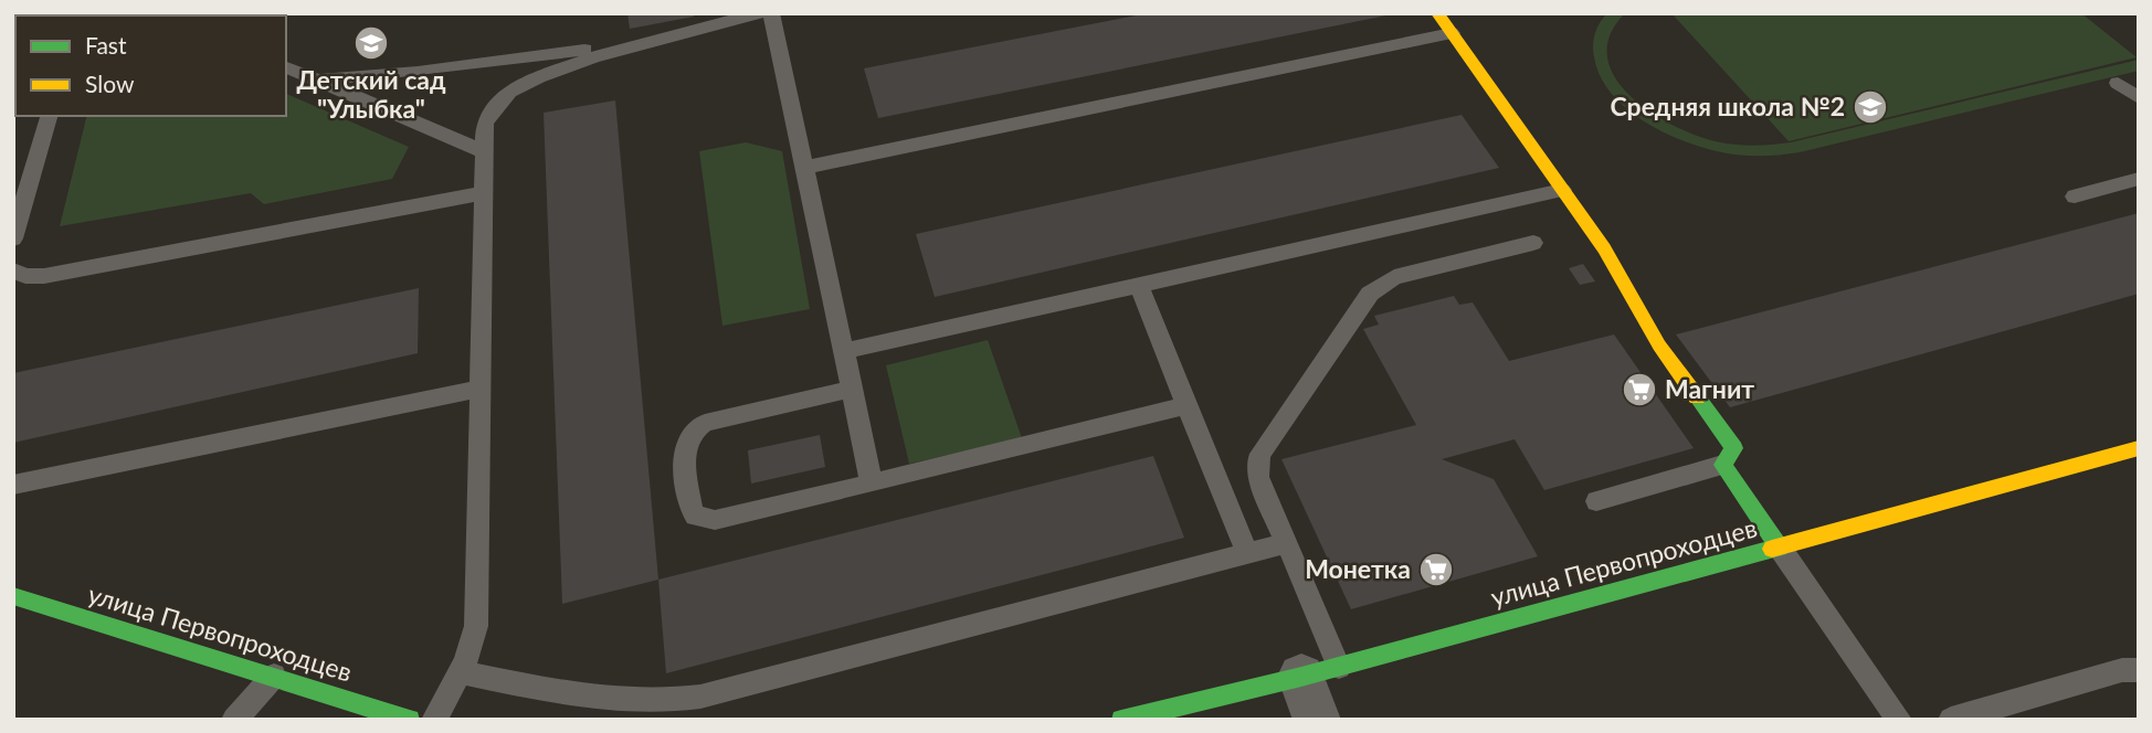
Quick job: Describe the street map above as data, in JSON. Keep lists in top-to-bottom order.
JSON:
{
  "streets": {
    "street": ["улица Первопроходцев"]
  },
  "places": {
    "school or university": ["Детский сад \"Улыбка\"", "Средняя школа №2"],
    "supermarket": ["Магнит", "Монетка"]
  },
  "legend": ["Fast", "Slow"]
}
